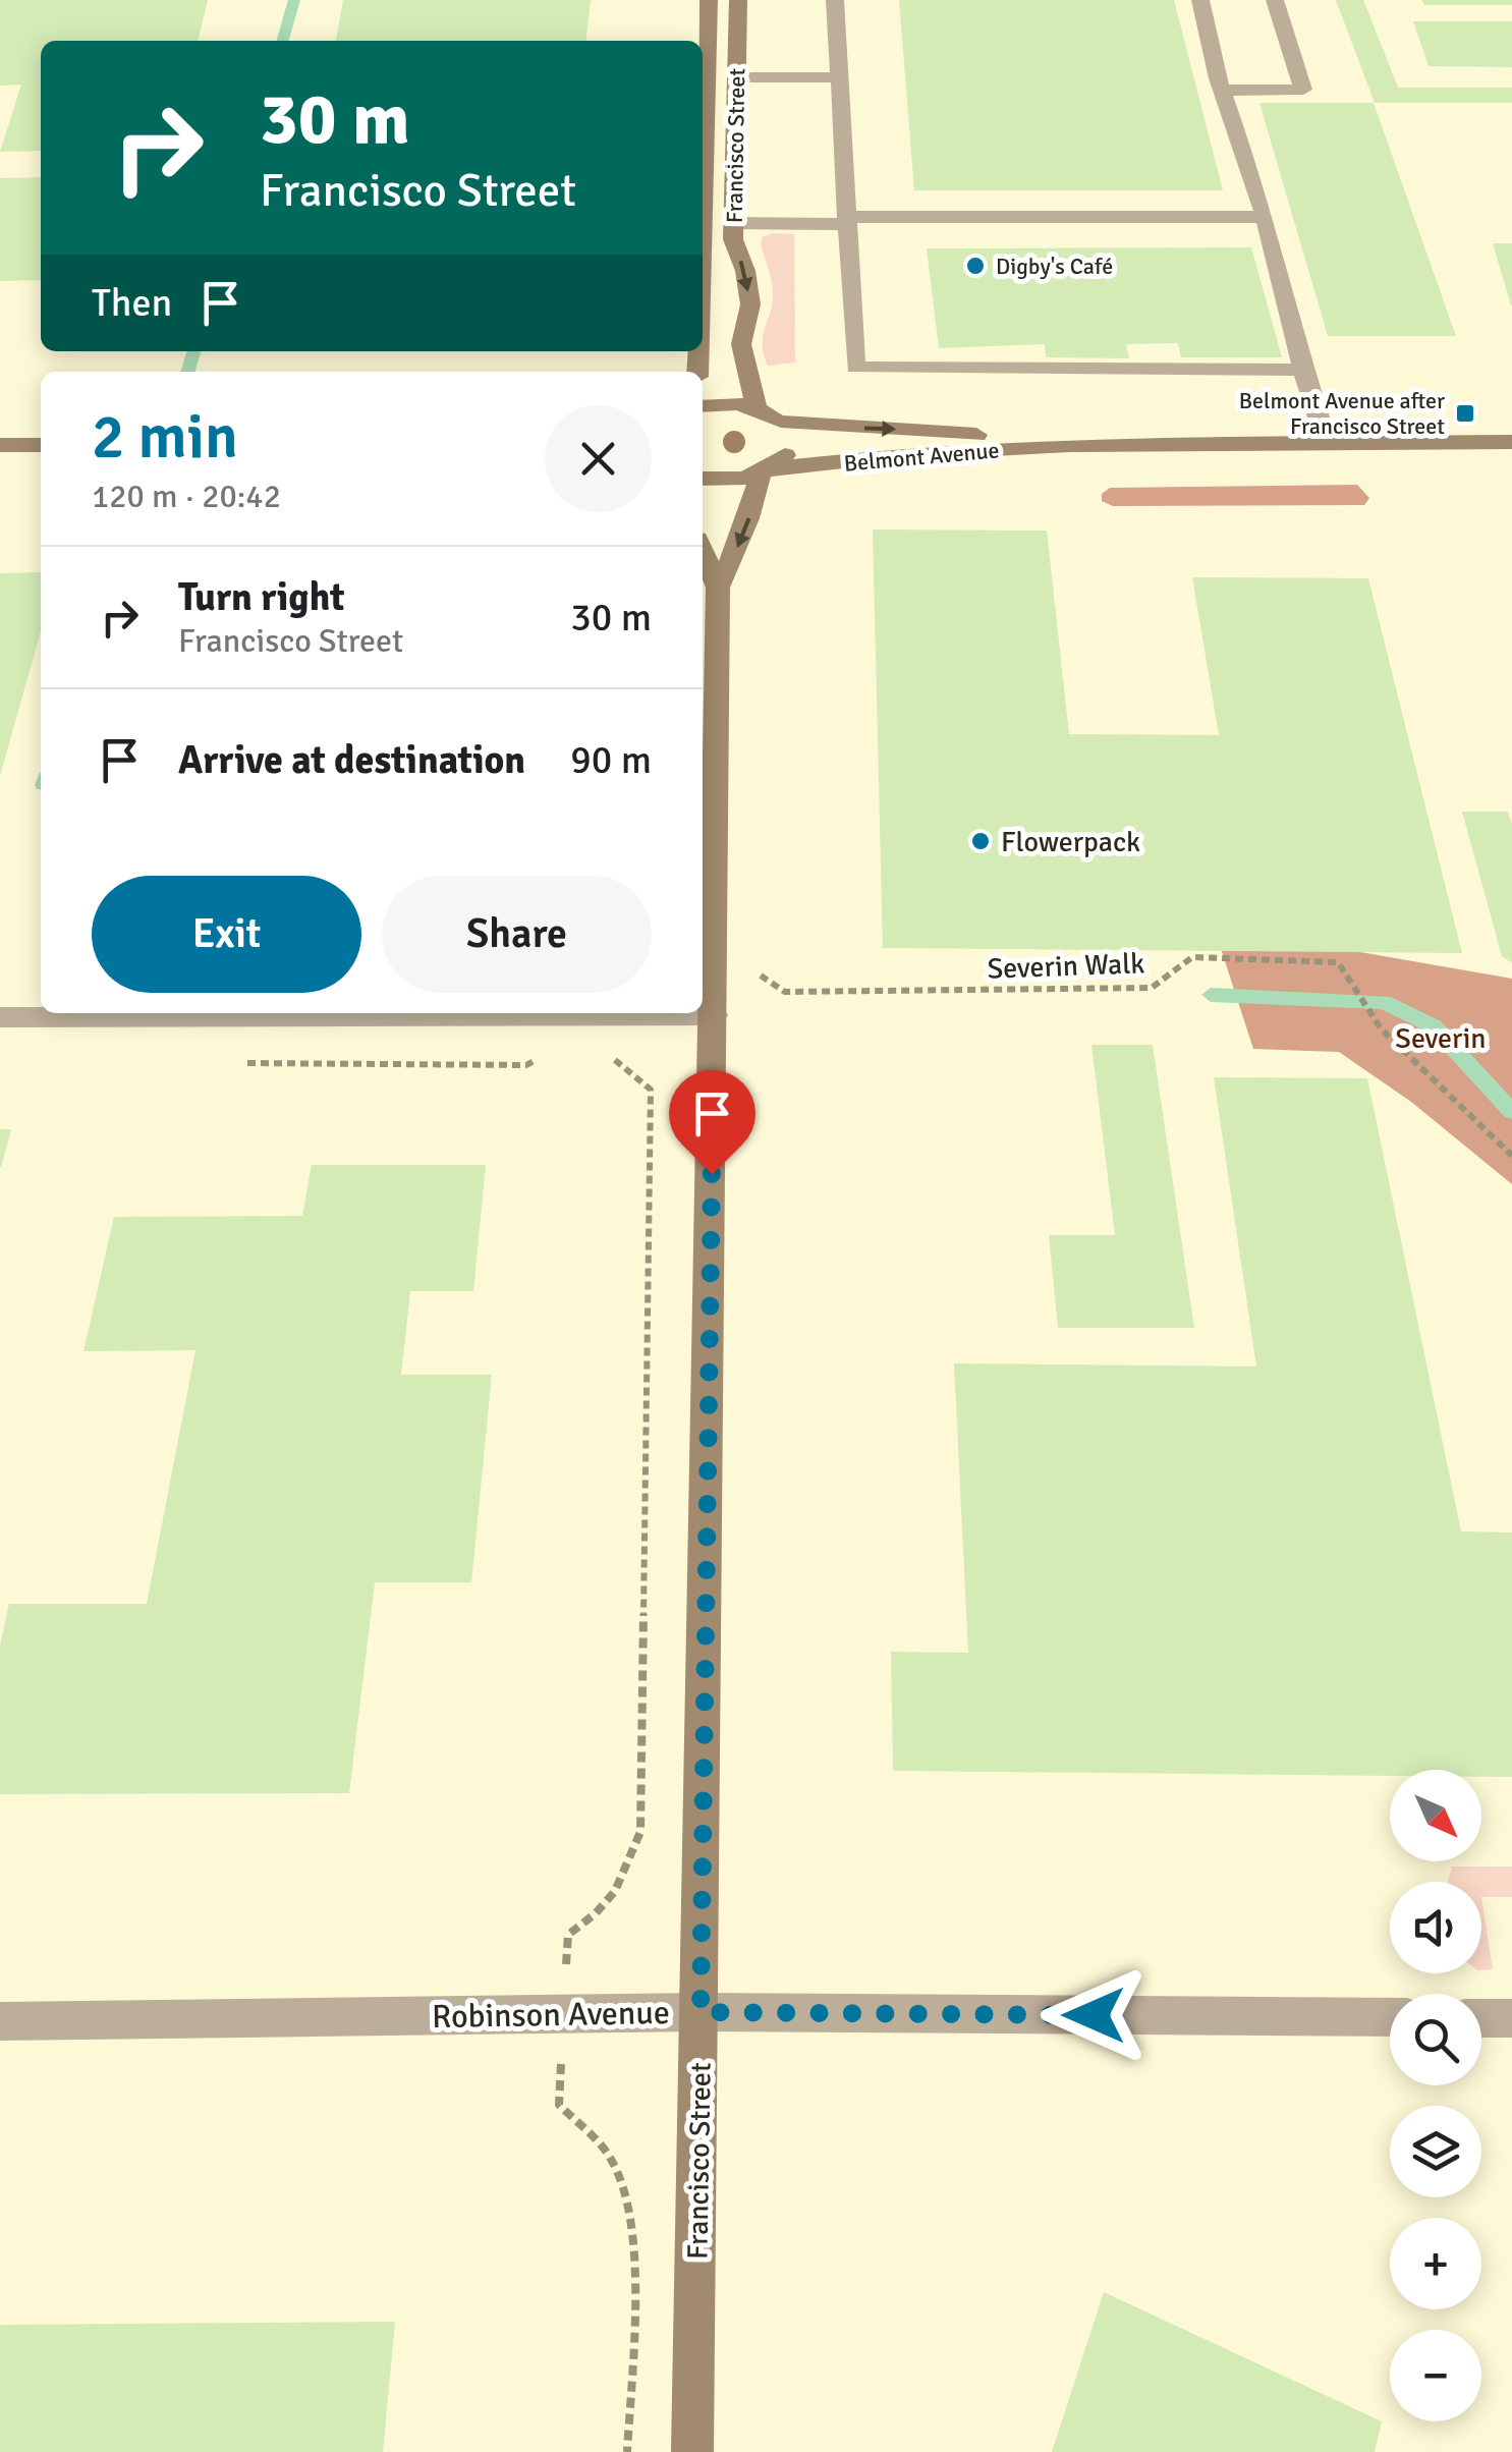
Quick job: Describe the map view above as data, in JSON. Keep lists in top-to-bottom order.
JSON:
{
  "streets": {
    "street": ["Francisco Street", "Belmont Avenue", "Robinson Avenue"],
    "path": ["Severin Walk"]
  },
  "crossings": [
    ["Francisco Street", "Belmont Avenue"],
    ["Francisco Street", "Severin Walk"],
    ["Francisco Street", "Robinson Avenue"]
  ],
  "parks": ["Severin"],
  "places": {
    "other": ["Digby's Café", "Flowerpack"],
    "transit": ["Belmont Avenue after Francisco Street"]
  },
  "north": "bottom right",
  "page": {
    "turn": ["30 m", "Francisco Street"],
    "then": "Then",
    "heading": ["2 min", "120 m · 20:42"],
    "list": [
      {
        "name": "Turn right",
        "note": "Francisco Street",
        "value": "30 m"
      },
      {
        "name": "Arrive at destination",
        "value": "90 m"
      }
    ],
    "buttons": ["Exit", "Share"],
    "map_buttons": ["+", "−"]
  }
}
